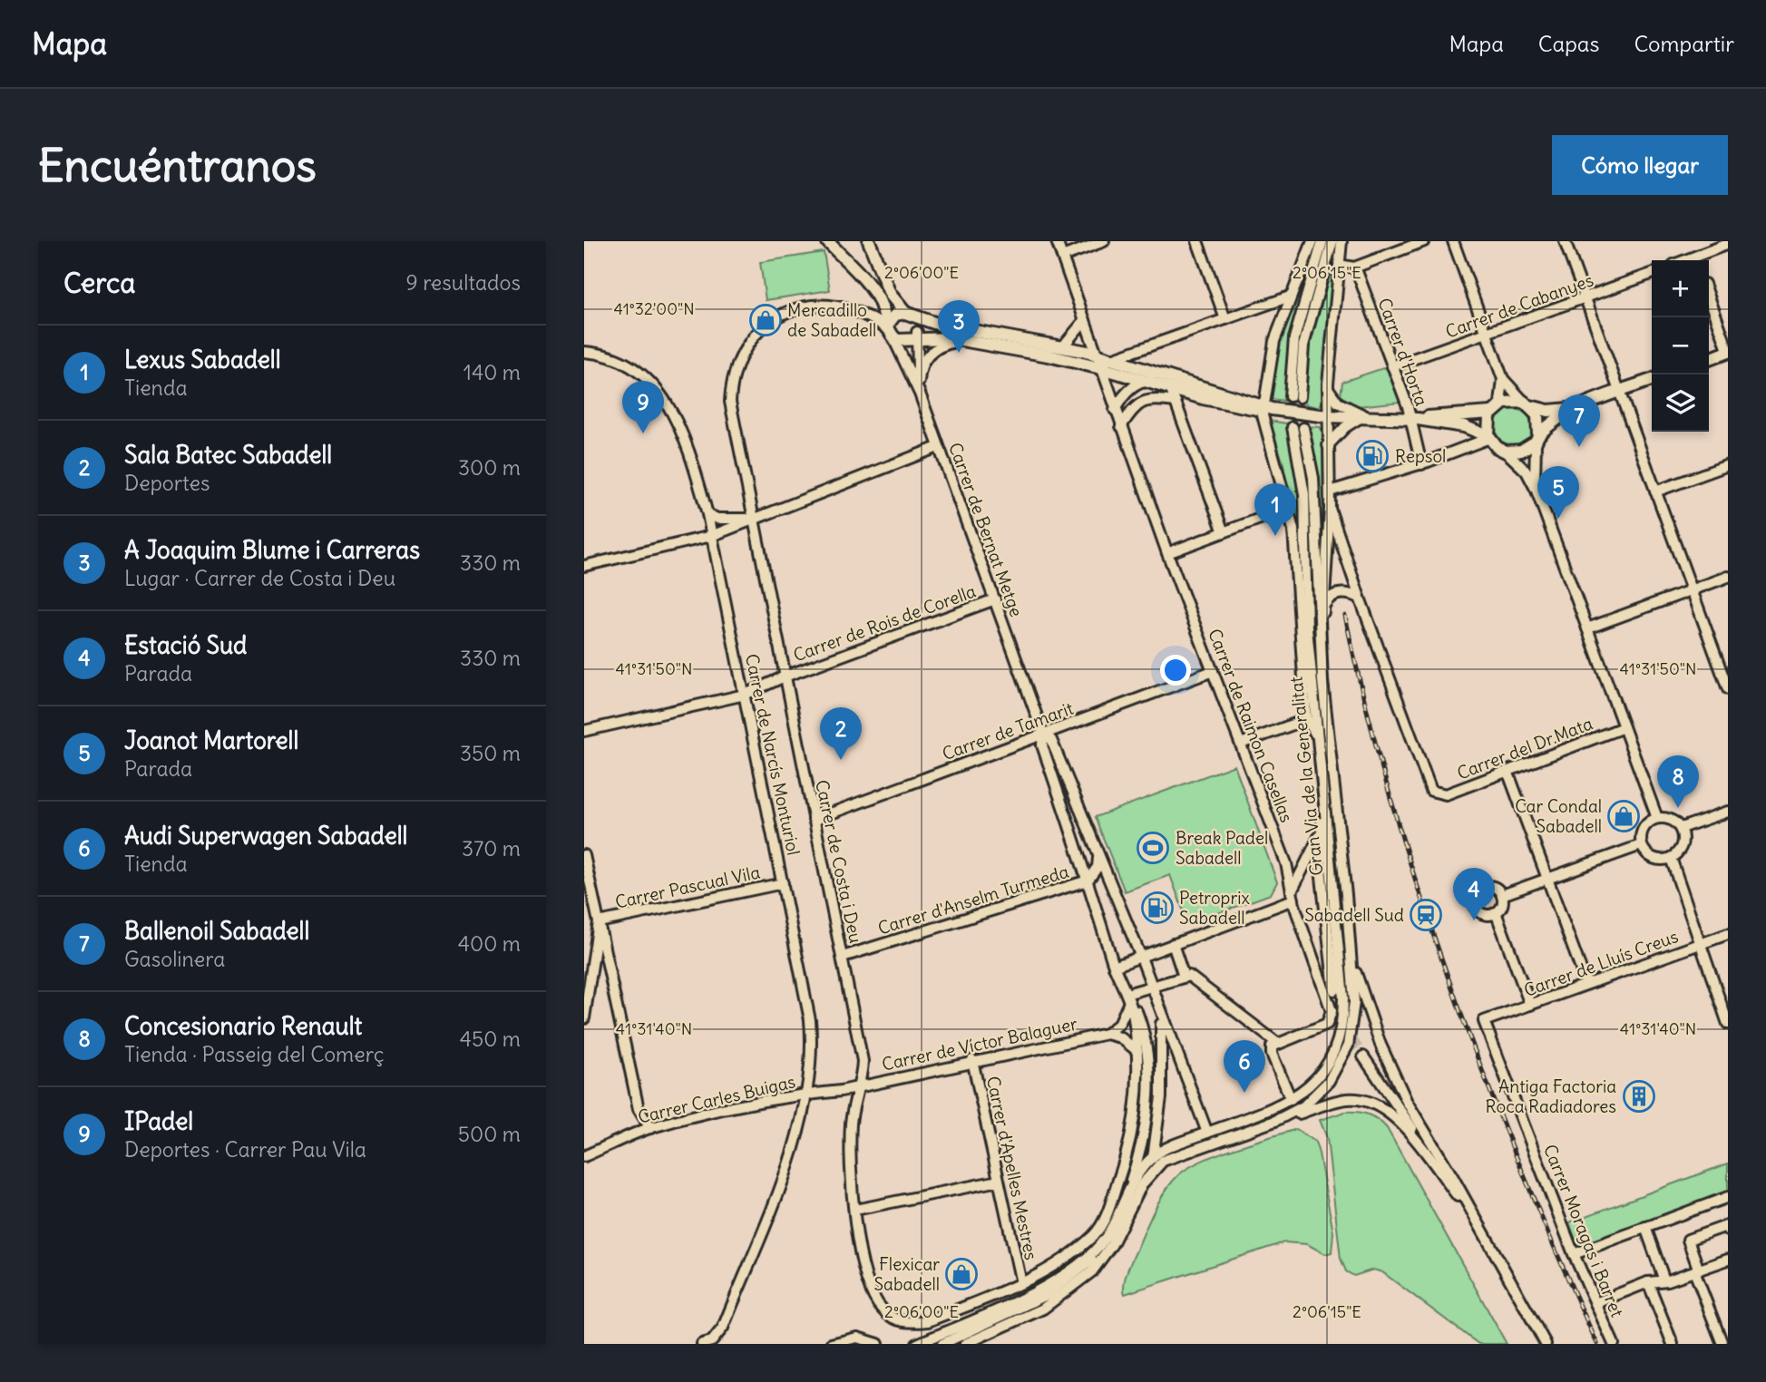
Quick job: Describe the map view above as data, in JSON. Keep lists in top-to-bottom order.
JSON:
{
  "streets": {
    "street": [
      "Carrer de Cabanyes",
      "Carrer d'Horta",
      "Carrer de Bernat Metge",
      "Carrer de Rois de Corella",
      "Carrer de Raimon Casellas",
      "Carrer de Tamarit",
      "Carrer del Dr.Mata",
      "Carrer de Narcís Monturiol",
      "Gran Via de la Generalitat",
      "Carrer de Costa i Deu",
      "Carrer Pascual Vila",
      "Carrer d'Anselm Turmeda",
      "Carrer de Lluís Creus",
      "Carrer de Víctor Balaguer",
      "Carrer Carles Buigas",
      "Carrer d'Apelles Mestres",
      "Carrer Moragas i Barret"
    ]
  },
  "crossings": [
    ["Carrer de Cabanyes", "Carrer d'Horta"],
    ["Carrer de Bernat Metge", "Carrer de Rois de Corella"],
    ["Carrer de Bernat Metge", "Carrer de Tamarit"],
    ["Carrer de Bernat Metge", "Gran Via de la Generalitat"],
    ["Carrer de Bernat Metge", "Carrer de Costa i Deu"],
    ["Carrer de Bernat Metge", "Carrer d'Anselm Turmeda"],
    ["Carrer de Bernat Metge", "Carrer d'Apelles Mestres"],
    ["Carrer de Rois de Corella", "Carrer de Narcís Monturiol"],
    ["Carrer de Rois de Corella", "Carrer de Costa i Deu"],
    ["Carrer de Raimon Casellas", "Carrer de Tamarit"],
    ["Carrer de Tamarit", "Carrer de Costa i Deu"],
    ["Carrer de Narcís Monturiol", "Carrer Pascual Vila"],
    ["Carrer de Narcís Monturiol", "Carrer Carles Buigas"],
    ["Carrer de Costa i Deu", "Carrer d'Anselm Turmeda"],
    ["Carrer de Costa i Deu", "Carrer de Víctor Balaguer"],
    ["Carrer de Costa i Deu", "Carrer Carles Buigas"],
    ["Carrer de Lluís Creus", "Carrer Moragas i Barret"],
    ["Carrer de Víctor Balaguer", "Carrer Carles Buigas"],
    ["Carrer de Víctor Balaguer", "Carrer d'Apelles Mestres"]
  ],
  "places": {
    "shop": ["Mercadillo de Sabadell", "Car Condal Sabadell", "Flexicar Sabadell"],
    "fuel station": ["Repsol", "Petroprix Sabadell"],
    "sports": ["Break Padel Sabadell"],
    "station": ["Sabadell Sud"],
    "building": ["Antiga Factoria Roca Radiadores"]
  },
  "page": {
    "header": "Mapa",
    "nav": ["Mapa", "Capas", "Compartir"],
    "buttons": "Cómo llegar",
    "title": "Encuéntranos",
    "heading": ["Cerca", "9 resultados"],
    "map_buttons": ["+", "−"],
    "pins": [
      "3",
      "9",
      "7",
      "5",
      "1",
      "2",
      "8",
      "4",
      "6"
    ],
    "list": [
      {
        "mark": "1",
        "name": "Lexus Sabadell",
        "note": "Tienda",
        "value": "140 m"
      },
      {
        "mark": "2",
        "name": "Sala Batec Sabadell",
        "note": "Deportes",
        "value": "300 m"
      },
      {
        "mark": "3",
        "name": "A Joaquim Blume i Carreras",
        "note": "Lugar · Carrer de Costa i Deu",
        "value": "330 m"
      },
      {
        "mark": "4",
        "name": "Estació Sud",
        "note": "Parada",
        "value": "330 m"
      },
      {
        "mark": "5",
        "name": "Joanot Martorell",
        "note": "Parada",
        "value": "350 m"
      },
      {
        "mark": "6",
        "name": "Audi Superwagen Sabadell",
        "note": "Tienda",
        "value": "370 m"
      },
      {
        "mark": "7",
        "name": "Ballenoil Sabadell",
        "note": "Gasolinera",
        "value": "400 m"
      },
      {
        "mark": "8",
        "name": "Concesionario Renault",
        "note": "Tienda · Passeig del Comerç",
        "value": "450 m"
      },
      {
        "mark": "9",
        "name": "IPadel",
        "note": "Deportes · Carrer Pau Vila",
        "value": "500 m"
      }
    ]
  },
  "coordinates": [
    "2°06'00\"E",
    "2°06'15\"E",
    "41°32'00\"N",
    "41°31'50\"N",
    "41°31'40\"N"
  ]
}
